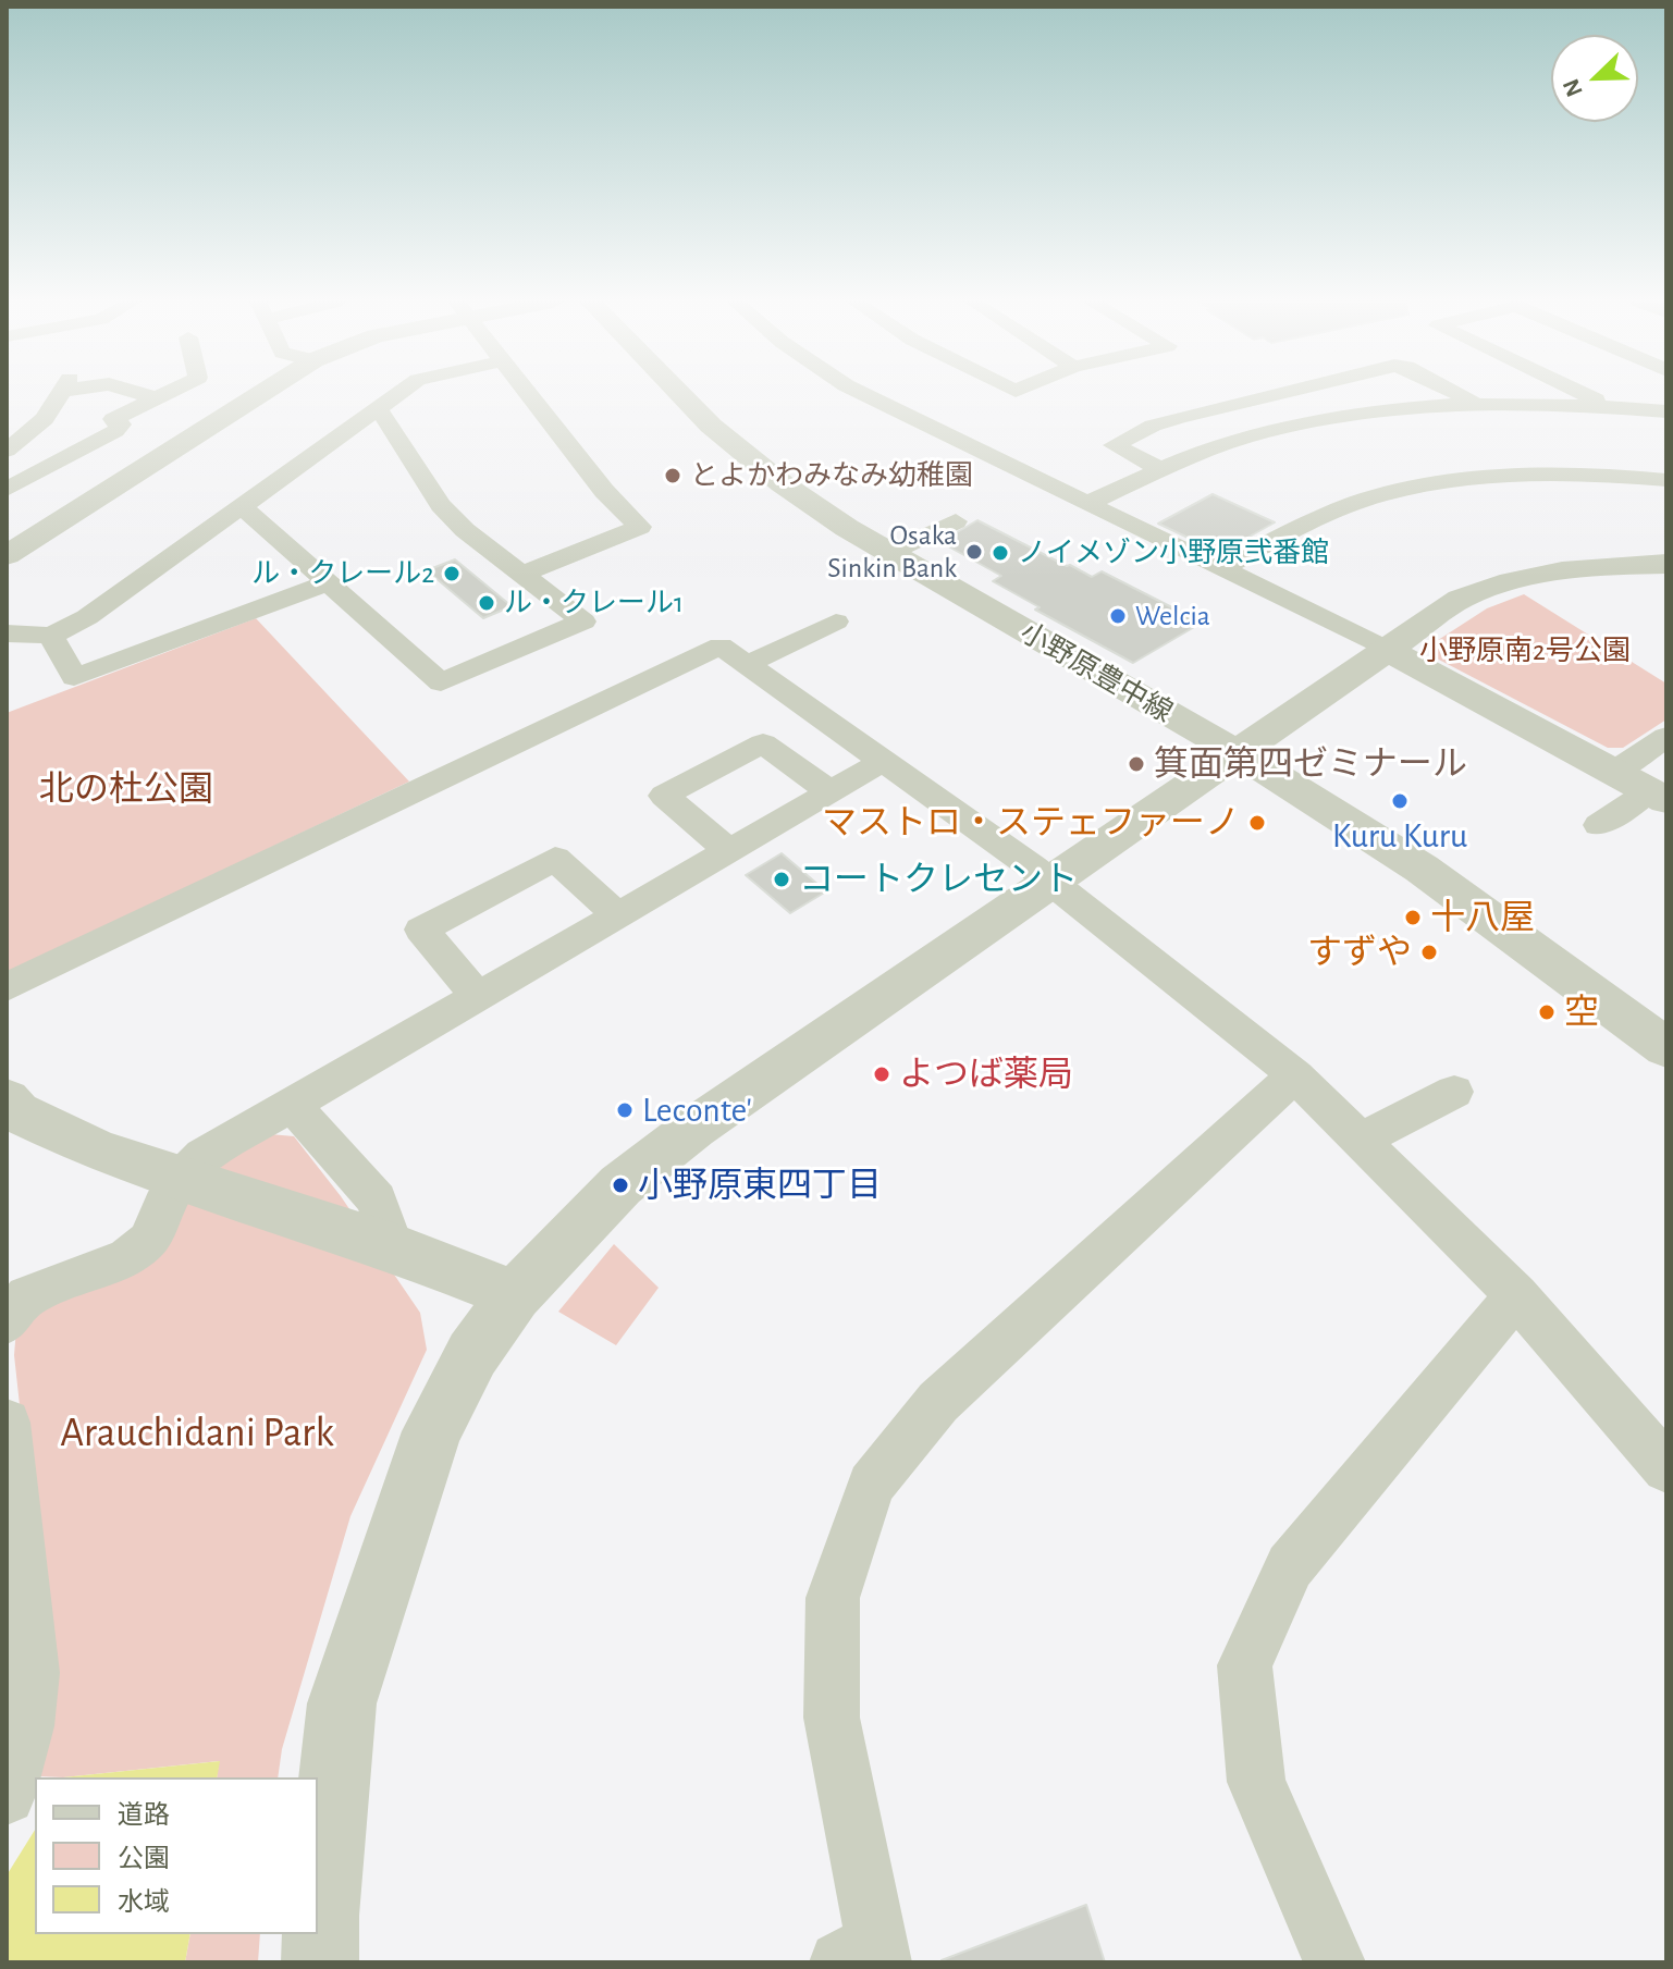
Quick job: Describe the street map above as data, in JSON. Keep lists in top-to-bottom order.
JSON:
{
  "streets": {
    "street": ["小野原豊中線"]
  },
  "parks": ["小野原南2号公園", "北の杜公園", "Arauchidani Park"],
  "places": [
    "とよかわみなみ幼稚園",
    "Osaka Sinkin Bank",
    "ノイメゾン小野原弐番館",
    "ル・クレール2",
    "ル・クレール1",
    "Welcia",
    "箕面第四ゼミナール",
    "Kuru Kuru",
    "マストロ・ステェファーノ",
    "コートクレセント",
    "十八屋",
    "すずや",
    "空",
    "よつば薬局",
    "Leconte'",
    "小野原東四丁目"
  ],
  "legend": ["道路", "公園", "水域"],
  "north": "bottom left"
}
